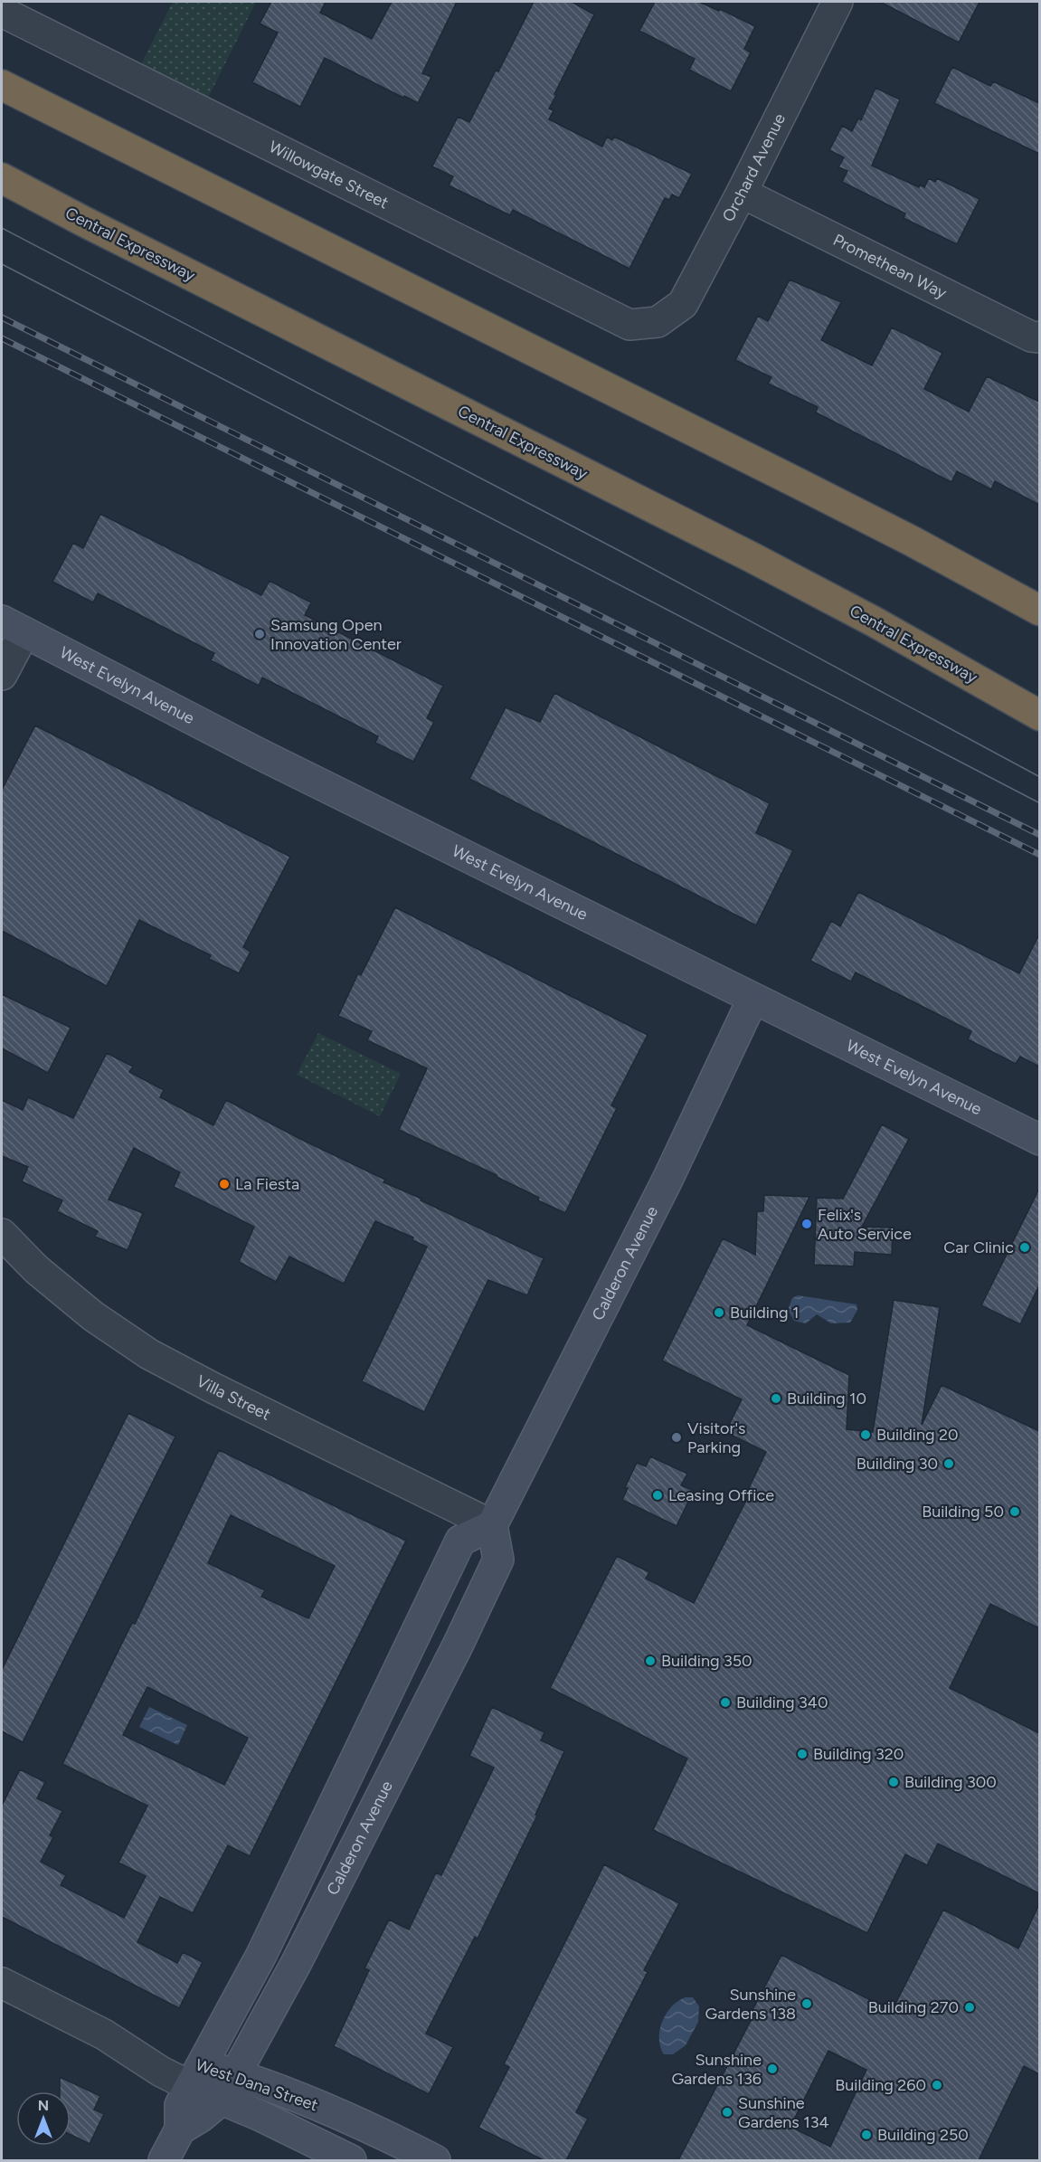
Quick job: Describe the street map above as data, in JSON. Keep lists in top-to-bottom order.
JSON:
{
  "streets": {
    "highway": ["Central Expressway"],
    "street": [
      "Orchard Avenue",
      "Willowgate Street",
      "Promethean Way",
      "West Evelyn Avenue",
      "Calderon Avenue",
      "Villa Street",
      "West Dana Street"
    ]
  },
  "crossings": [
    ["Orchard Avenue", "Willowgate Street"],
    ["Orchard Avenue", "Promethean Way"],
    ["West Evelyn Avenue", "Calderon Avenue"],
    ["Calderon Avenue", "Villa Street"],
    ["Calderon Avenue", "West Dana Street"]
  ],
  "places": [
    "Samsung Open Innovation Center",
    "La Fiesta",
    "Felix's Auto Service",
    "Car Clinic",
    "Building 1",
    "Building 10",
    "Building 20",
    "Visitor's Parking",
    "Building 30",
    "Leasing Office",
    "Building 50",
    "Building 350",
    "Building 340",
    "Building 320",
    "Building 300",
    "Sunshine Gardens 138",
    "Building 270",
    "Sunshine Gardens 136",
    "Building 260",
    "Sunshine Gardens 134",
    "Building 250"
  ],
  "north": "top"
}
